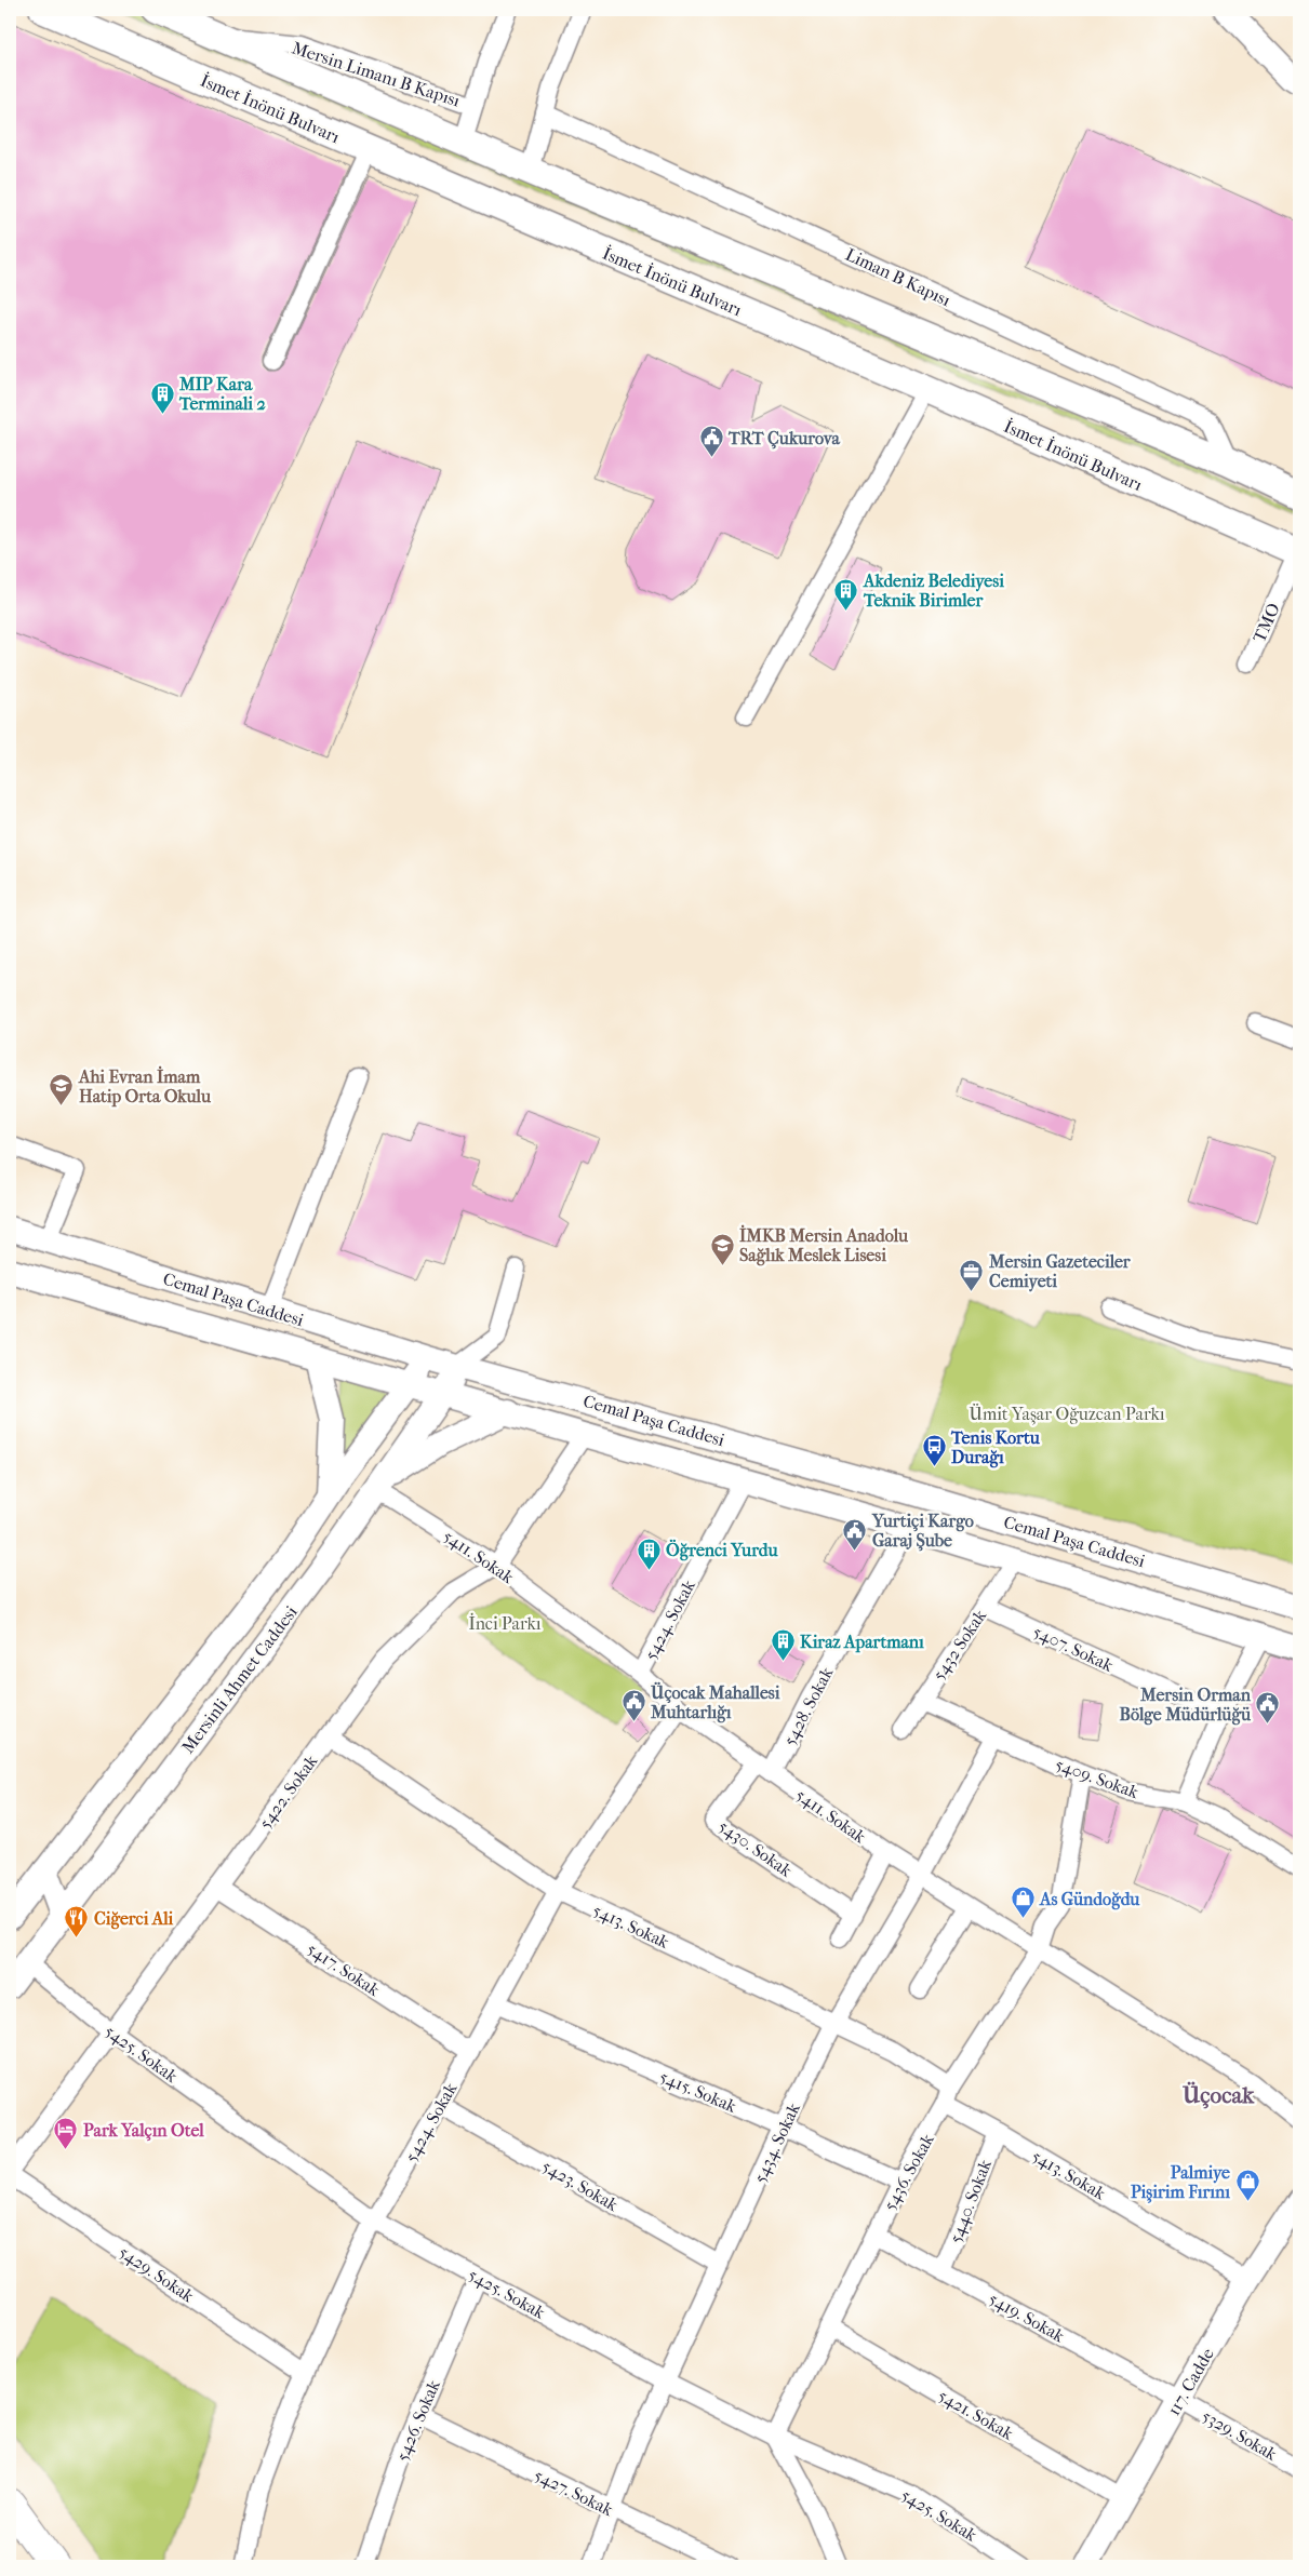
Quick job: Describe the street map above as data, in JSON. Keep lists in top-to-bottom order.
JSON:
{
  "streets": {
    "main road": [
      "İsmet İnönü Bulvarı",
      "Cemal Paşa Caddesi",
      "Mersinli Ahmet Caddesi",
      "117. Cadde"
    ],
    "street": [
      "Mersin Limanı B Kapısı",
      "Liman B Kapısı",
      "TMO",
      "5411. Sokak",
      "5424. Sokak",
      "5432 Sokak",
      "5407. Sokak",
      "5428. Sokak",
      "5409. Sokak",
      "5422. Sokak",
      "5430. Sokak",
      "5413. Sokak",
      "5417. Sokak",
      "5425. Sokak",
      "5415. Sokak",
      "5434. Sokak",
      "5436. Sokak",
      "5423. Sokak",
      "5440. Sokak",
      "5429. Sokak",
      "5419. Sokak",
      "5421. Sokak",
      "5426. Sokak",
      "5329. Sokak",
      "5427. Sokak"
    ]
  },
  "crossings": [
    ["İsmet İnönü Bulvarı", "TMO"],
    ["Cemal Paşa Caddesi", "5424. Sokak"],
    ["Cemal Paşa Caddesi", "5432 Sokak"],
    ["Cemal Paşa Caddesi", "Mersinli Ahmet Caddesi"],
    ["Cemal Paşa Caddesi", "5428. Sokak"],
    ["Cemal Paşa Caddesi", "5422. Sokak"],
    ["5411. Sokak", "5424. Sokak"],
    ["5411. Sokak", "Mersinli Ahmet Caddesi"],
    ["5411. Sokak", "5428. Sokak"],
    ["5411. Sokak", "5422. Sokak"],
    ["5411. Sokak", "5430. Sokak"],
    ["5411. Sokak", "5434. Sokak"],
    ["5411. Sokak", "5436. Sokak"],
    ["5424. Sokak", "5413. Sokak"],
    ["5424. Sokak", "5417. Sokak"],
    ["5424. Sokak", "5425. Sokak"],
    ["5424. Sokak", "5415. Sokak"],
    ["5424. Sokak", "5423. Sokak"],
    ["5424. Sokak", "5429. Sokak"],
    ["5432 Sokak", "5407. Sokak"],
    ["5432 Sokak", "5409. Sokak"],
    ["Mersinli Ahmet Caddesi", "5425. Sokak"],
    ["5409. Sokak", "5434. Sokak"],
    ["5409. Sokak", "5436. Sokak"],
    ["5422. Sokak", "5413. Sokak"],
    ["5422. Sokak", "5417. Sokak"],
    ["5422. Sokak", "5425. Sokak"],
    ["5422. Sokak", "5429. Sokak"],
    ["5413. Sokak", "5434. Sokak"],
    ["5413. Sokak", "5436. Sokak"],
    ["5413. Sokak", "5440. Sokak"],
    ["5413. Sokak", "117. Cadde"],
    ["5425. Sokak", "5434. Sokak"],
    ["5425. Sokak", "5436. Sokak"],
    ["5425. Sokak", "5426. Sokak"],
    ["5415. Sokak", "5434. Sokak"],
    ["5415. Sokak", "5436. Sokak"],
    ["5434. Sokak", "5423. Sokak"],
    ["5434. Sokak", "5427. Sokak"],
    ["5436. Sokak", "5419. Sokak"],
    ["5436. Sokak", "5421. Sokak"],
    ["5440. Sokak", "5419. Sokak"],
    ["5419. Sokak", "117. Cadde"],
    ["5419. Sokak", "5329. Sokak"],
    ["117. Cadde", "5421. Sokak"],
    ["117. Cadde", "5329. Sokak"],
    ["5426. Sokak", "5427. Sokak"]
  ],
  "districts": ["Üçocak"],
  "parks": ["Ümit Yaşar Oğuzcan Parkı", "İnci Parkı"],
  "places": {
    "building": [
      "MIP Kara Terminali 2",
      "Akdeniz Belediyesi Teknik Birimler",
      "Öğrenci Yurdu",
      "Kiraz Apartmanı"
    ],
    "public building": [
      "TRT Çukurova",
      "Yurtiçi Kargo Garaj Şube",
      "Üçocak Mahallesi Muhtarlığı",
      "Mersin Orman Bölge Müdürlüğü"
    ],
    "school or university": ["Ahi Evran İmam Hatip Orta Okulu", "İMKB Mersin Anadolu Sağlık Meslek Lisesi"],
    "office": ["Mersin Gazeteciler Cemiyeti"],
    "bus stop": ["Tenis Kortu Durağı"],
    "shop": ["As Gündoğdu", "Palmiye Pişirim Fırını"],
    "restaurant": ["Ciğerci Ali"],
    "hotel": ["Park Yalçın Otel"]
  }
}
